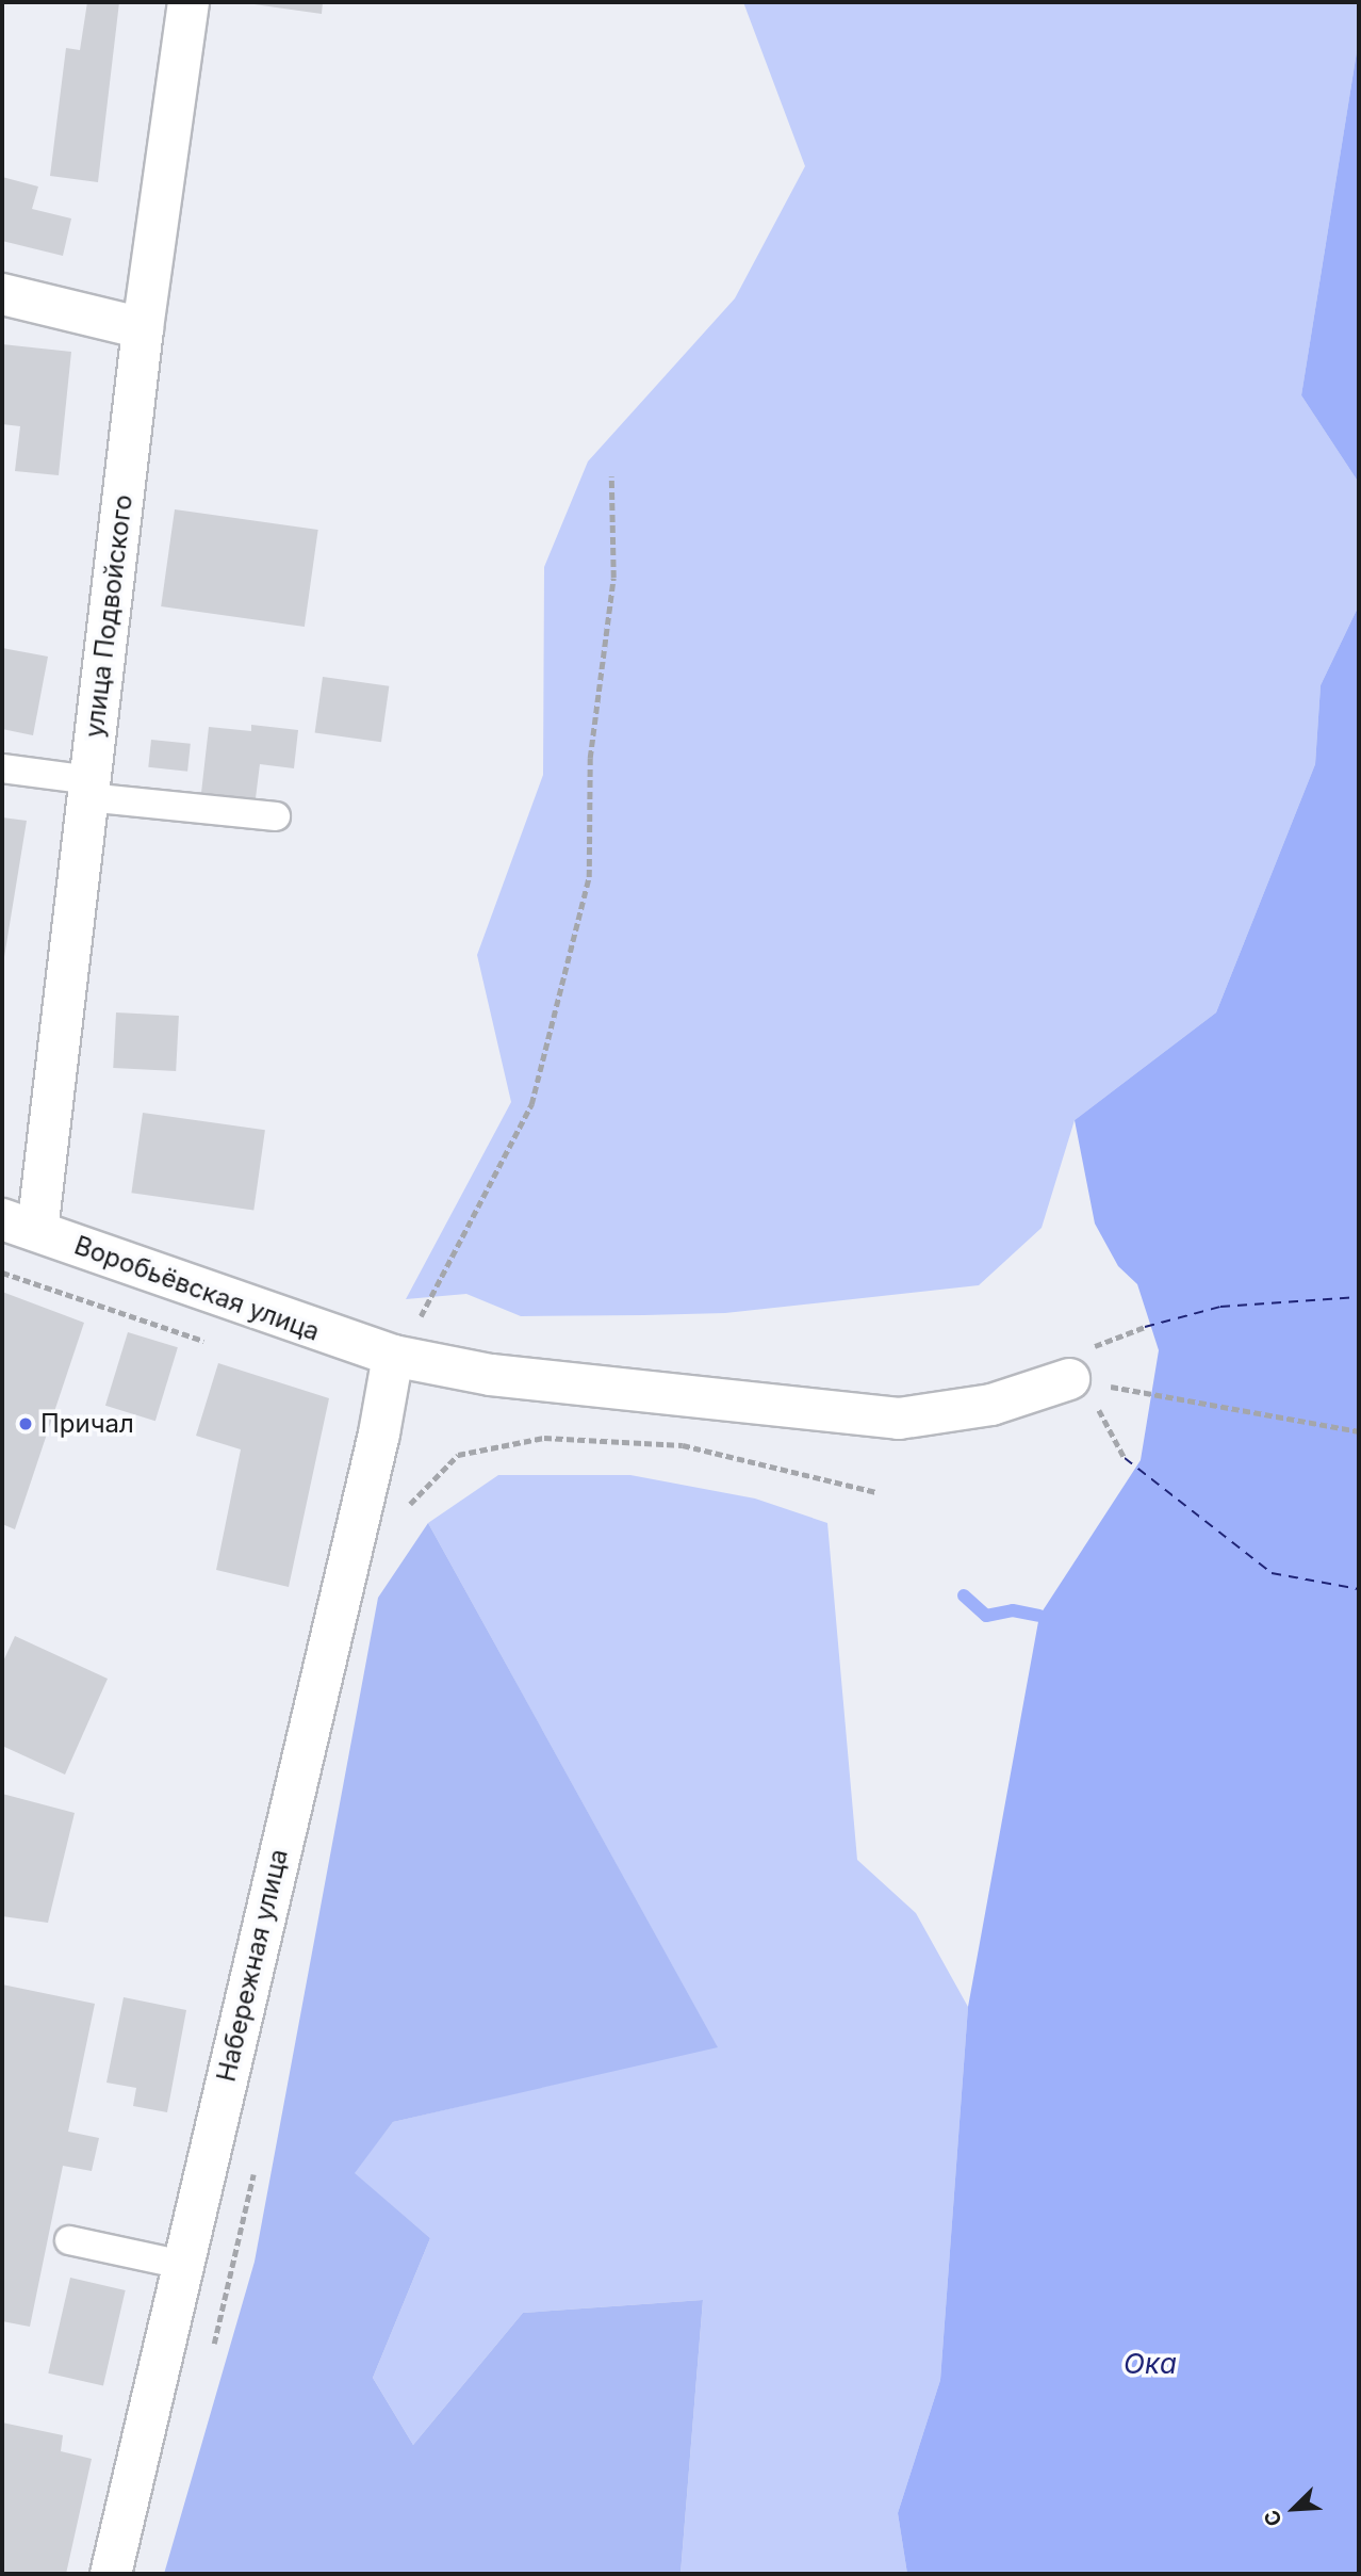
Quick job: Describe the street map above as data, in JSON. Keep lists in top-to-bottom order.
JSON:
{
  "streets": {
    "street": ["улица Подвойского", "Воробьёвская улица", "Набережная улица"]
  },
  "crossings": [
    ["улица Подвойского", "Воробьёвская улица"],
    ["Воробьёвская улица", "Набережная улица"]
  ],
  "water": ["Ока"],
  "places": ["Причал"],
  "north": "bottom left"
}
